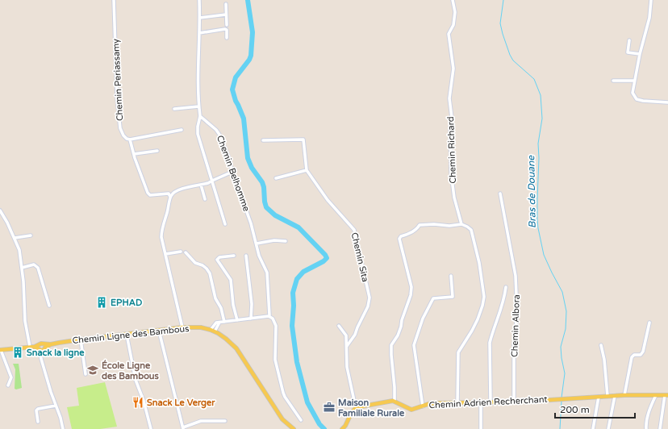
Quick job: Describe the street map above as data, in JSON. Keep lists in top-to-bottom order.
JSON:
{
  "streets": {
    "main road": ["Chemin Ligne des Bambous", "Chemin Adrien Recherchant"],
    "street": [
      "Chemin Periassamy",
      "Chemin Richard",
      "Chemin Belhomme",
      "Chemin Sita",
      "Chemin Albora"
    ]
  },
  "crossings": [
    ["Chemin Albora", "Chemin Adrien Recherchant"]
  ],
  "water": ["Bras de Douane"],
  "places": {
    "building": ["EPHAD", "Snack la ligne"],
    "school or university": ["École Ligne des Bambous"],
    "restaurant": ["Snack Le Verger"],
    "office": ["Maison Familiale Rurale"]
  },
  "scale_bar": "200 m"
}
